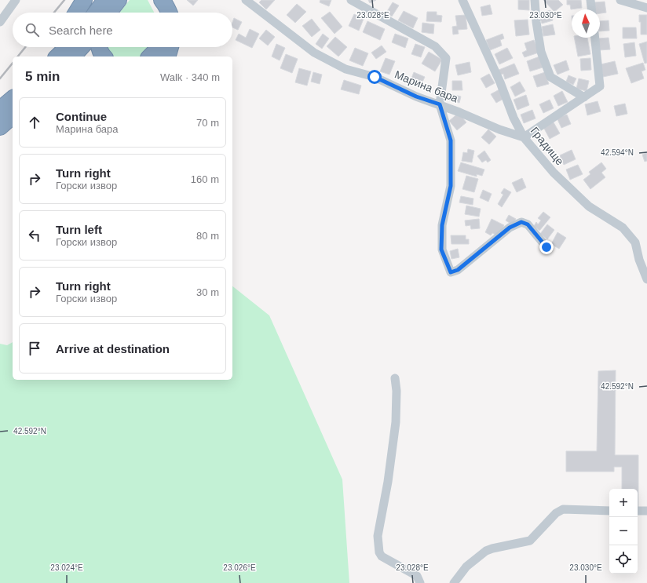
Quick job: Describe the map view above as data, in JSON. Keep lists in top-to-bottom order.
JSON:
{
  "streets": {
    "street": ["Марина бара", "Градище"]
  },
  "crossings": [
    ["Марина бара", "Градище"]
  ],
  "north": "top",
  "page": {
    "search": "Search here",
    "heading": ["5 min", "Walk · 340 m"],
    "list": [
      ["Continue", "Марина бара", "70 m"],
      ["Turn right", "Горски извор", "160 m"],
      ["Turn left", "Горски извор", "80 m"],
      ["Turn right", "Горски извор", "30 m"],
      "Arrive at destination"
    ],
    "map_buttons": ["+", "−"]
  },
  "coordinates": [
    "23.028°E",
    "23.030°E",
    "42.594°N",
    "42.592°N",
    "23.024°E",
    "23.026°E"
  ]
}
